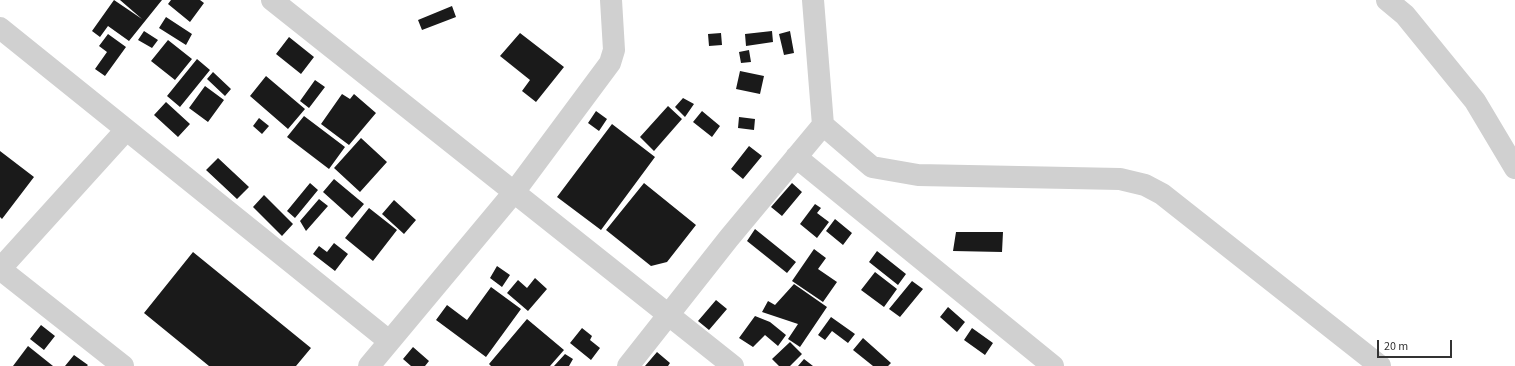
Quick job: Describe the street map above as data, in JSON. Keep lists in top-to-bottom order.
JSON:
{
  "scale_bar": "20 m"
}
